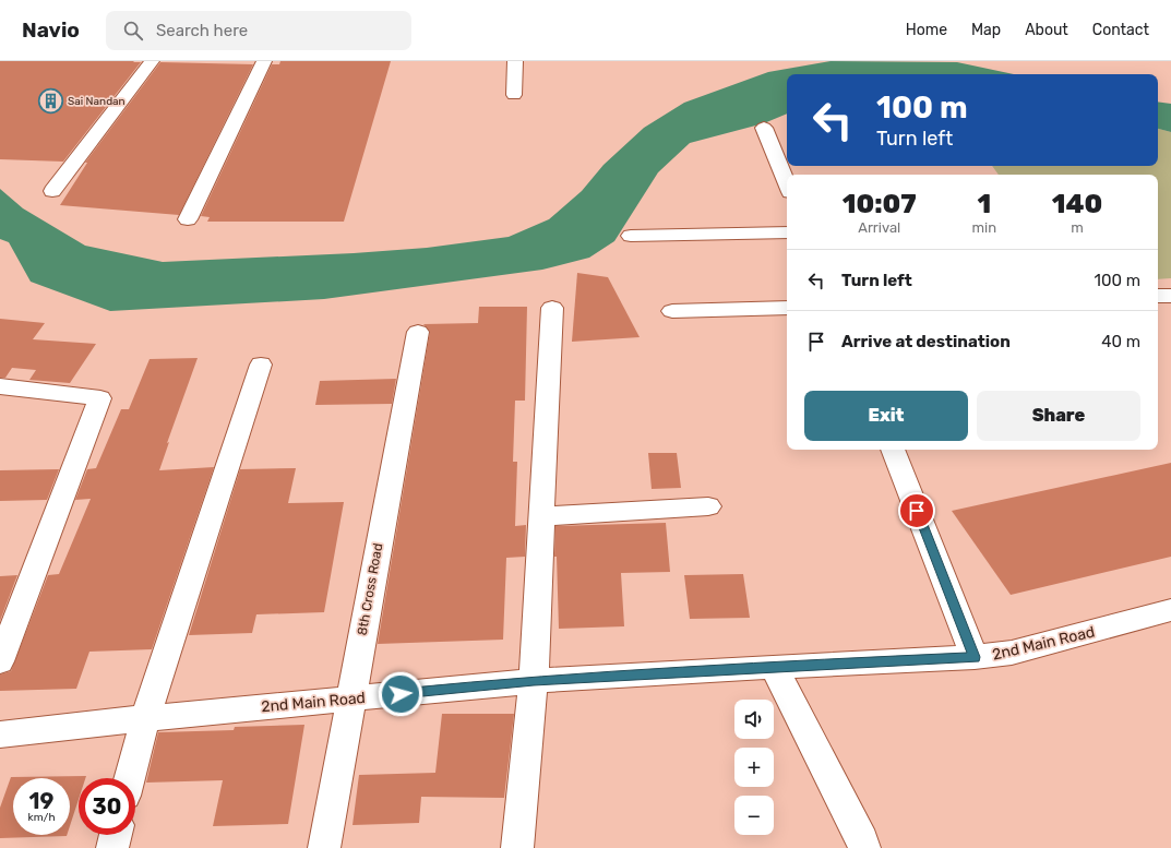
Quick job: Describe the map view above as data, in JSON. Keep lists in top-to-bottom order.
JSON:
{
  "streets": {
    "street": ["8th Cross Road", "2nd Main Road"]
  },
  "crossings": [
    ["8th Cross Road", "2nd Main Road"]
  ],
  "places": {
    "building": ["Sai Nandan"]
  },
  "page": {
    "header": "Navio",
    "search": "Search here",
    "nav": [
      "Home",
      "Map",
      "About",
      "Contact"
    ],
    "turn": ["100 m", "Turn left"],
    "eta": [
      "10:07",
      "Arrival",
      "1",
      "min",
      "140",
      "m"
    ],
    "list": [
      {
        "name": "Turn left",
        "value": "100 m"
      },
      {
        "name": "Arrive at destination",
        "value": "40 m"
      }
    ],
    "buttons": ["Exit", "Share"],
    "map_buttons": ["+", "−"],
    "speed": "19 km/h",
    "limit": "30"
  }
}
